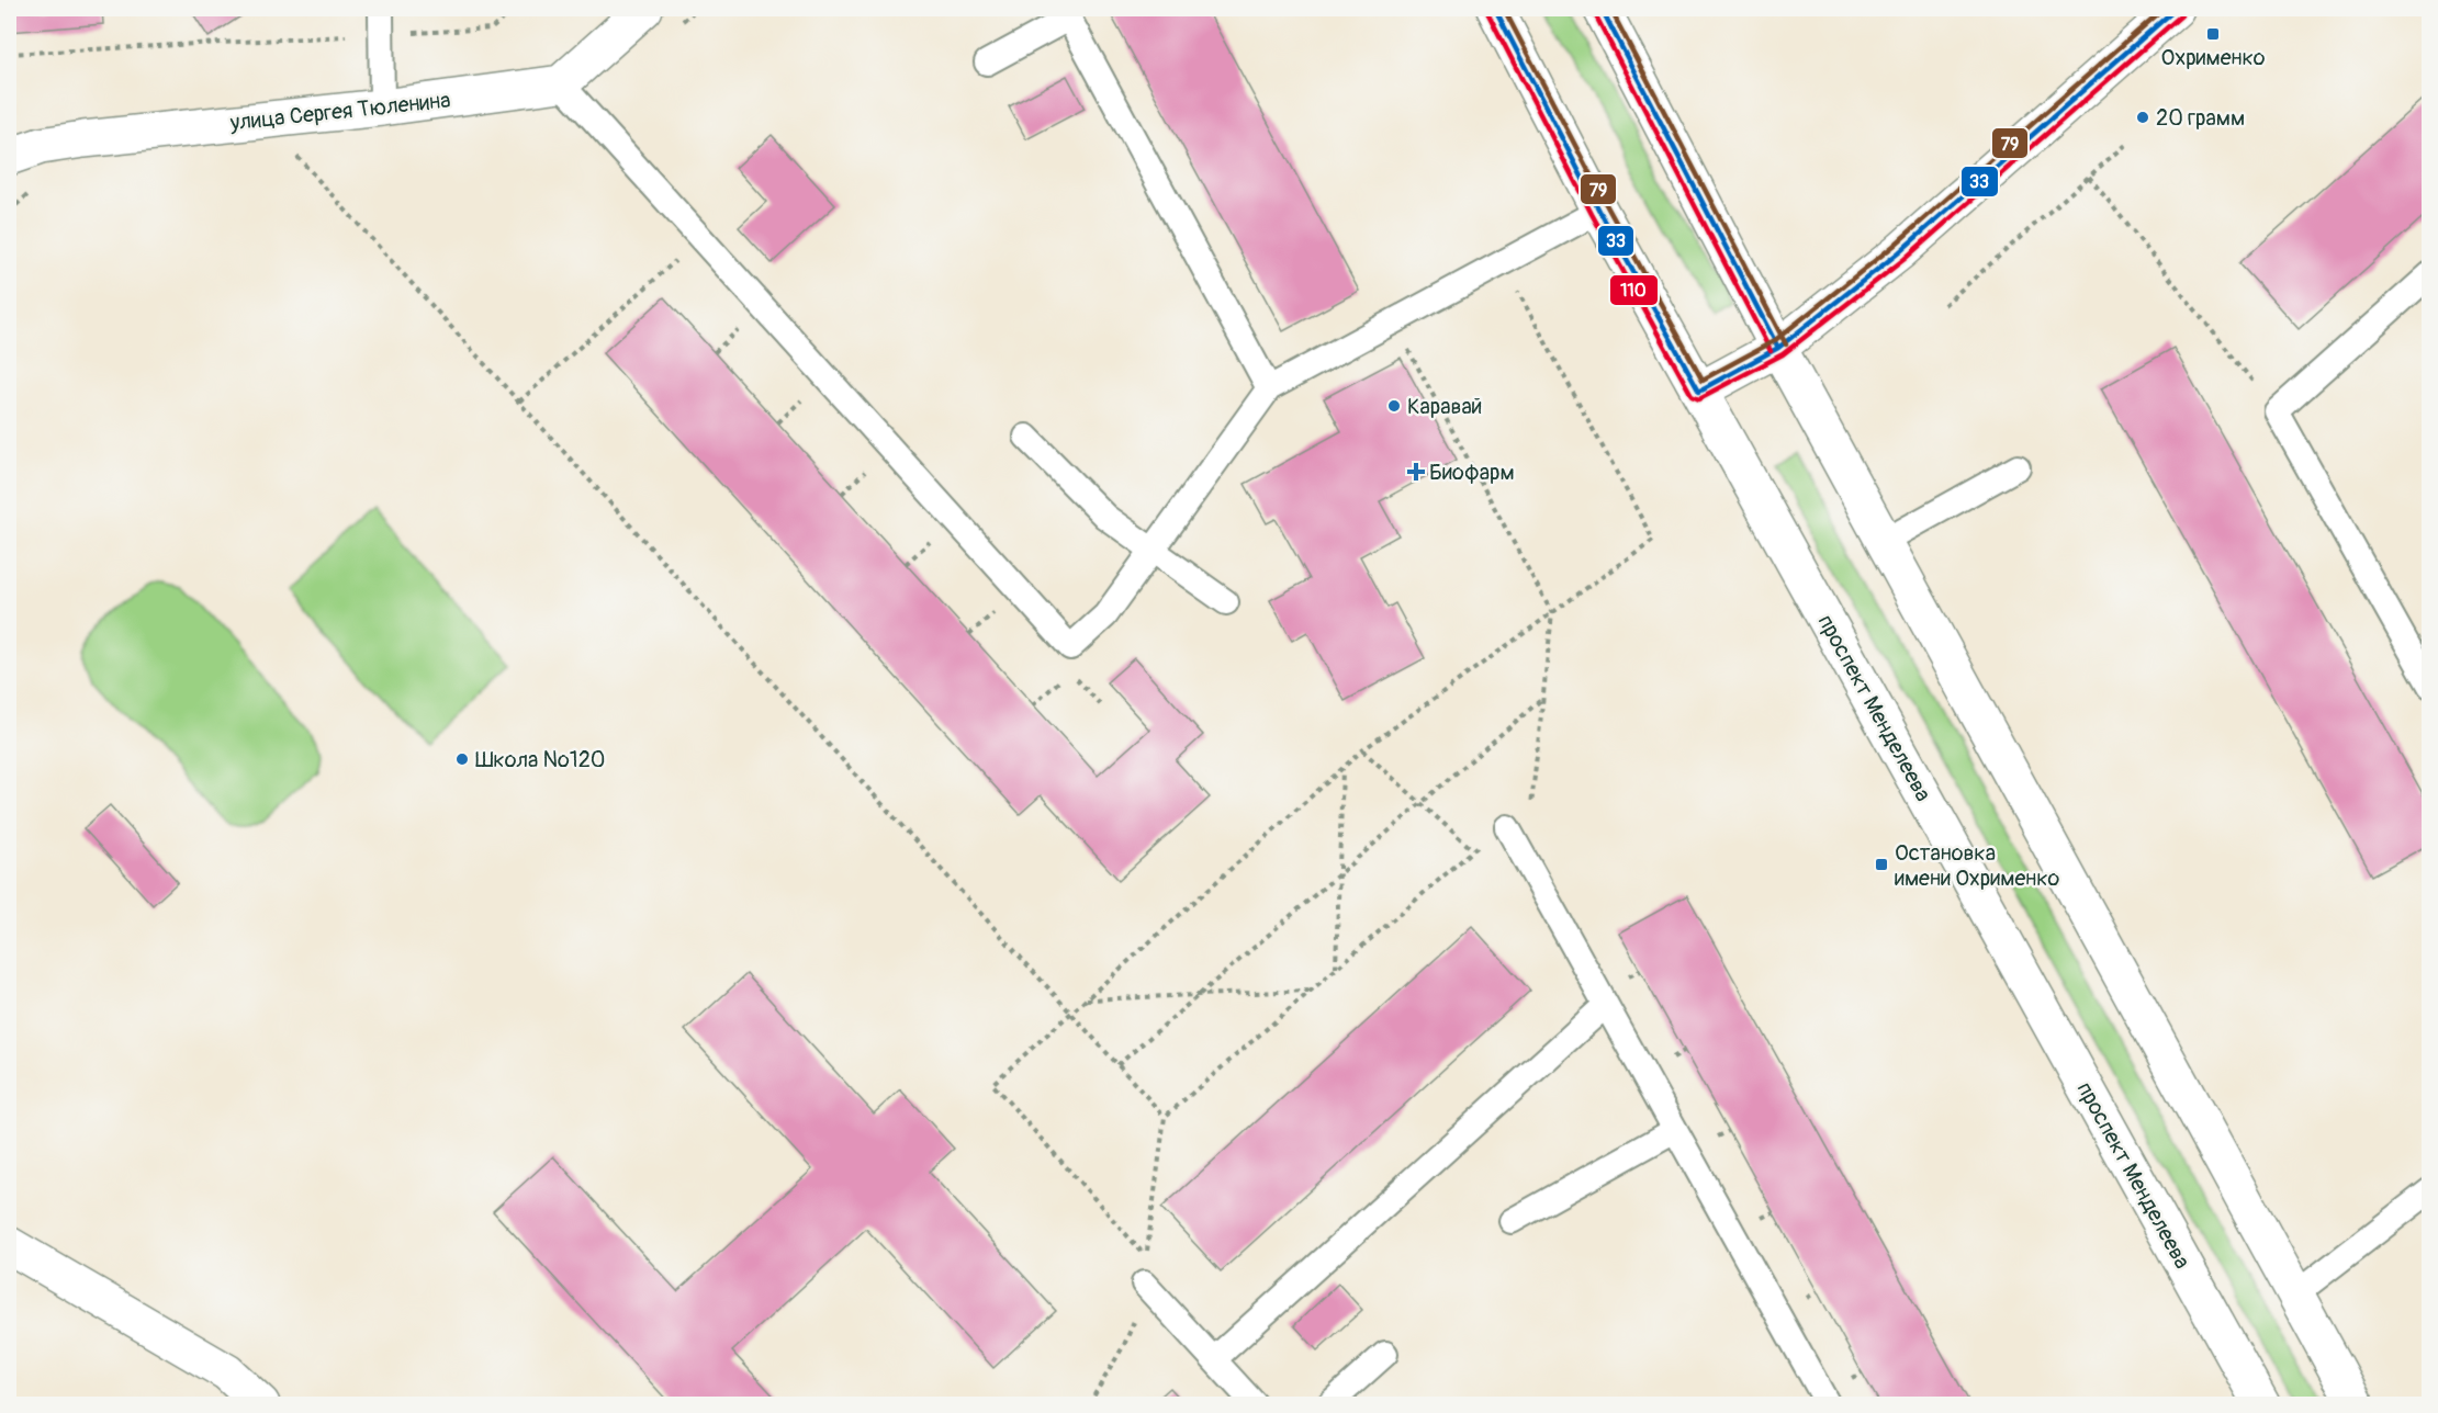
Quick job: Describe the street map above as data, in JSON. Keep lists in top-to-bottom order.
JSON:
{
  "streets": {
    "main road": ["улица Сергея Тюленина", "проспект Менделеева"]
  },
  "places": {
    "transit": ["Охрименко", "Остановка имени Охрименко"],
    "other": ["20 грамм", "Каравай", "Школа №120"],
    "health": ["Биофарм"]
  },
  "lines": ["transit line 33", "transit line 79", "transit line 110"]
}
